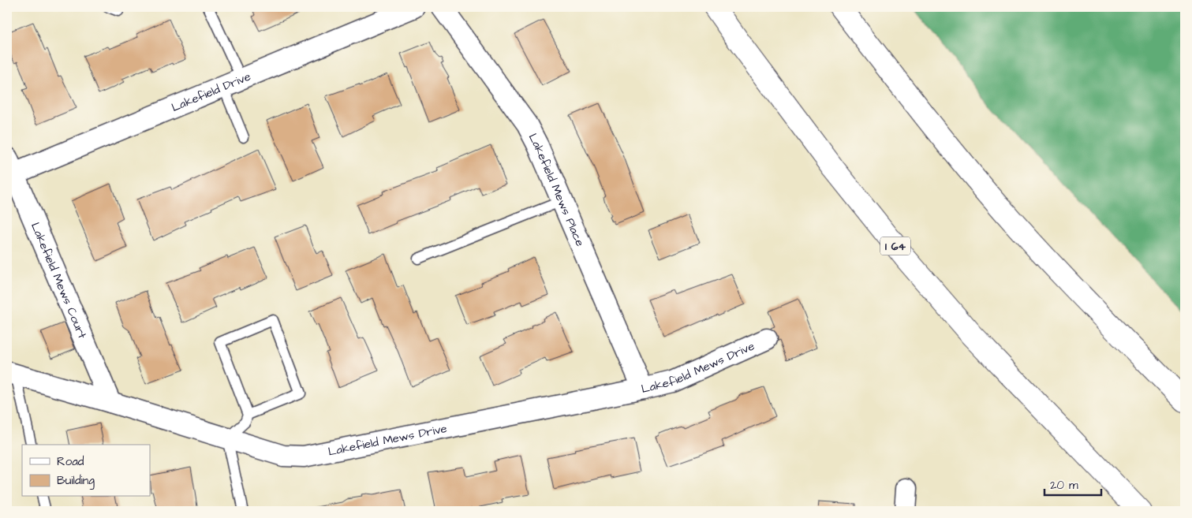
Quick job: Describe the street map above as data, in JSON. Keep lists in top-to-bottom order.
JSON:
{
  "streets": {
    "highway": ["I 64"],
    "street": [
      "Lakefield Drive",
      "Lakefield Mews Place",
      "Lakefield Mews Court",
      "Lakefield Mews Drive"
    ]
  },
  "crossings": [
    ["Lakefield Drive", "Lakefield Mews Court"],
    ["Lakefield Mews Place", "Lakefield Mews Drive"],
    ["Lakefield Mews Court", "Lakefield Mews Drive"]
  ],
  "legend": ["Road", "Building"],
  "scale_bar": "20 m"
}
